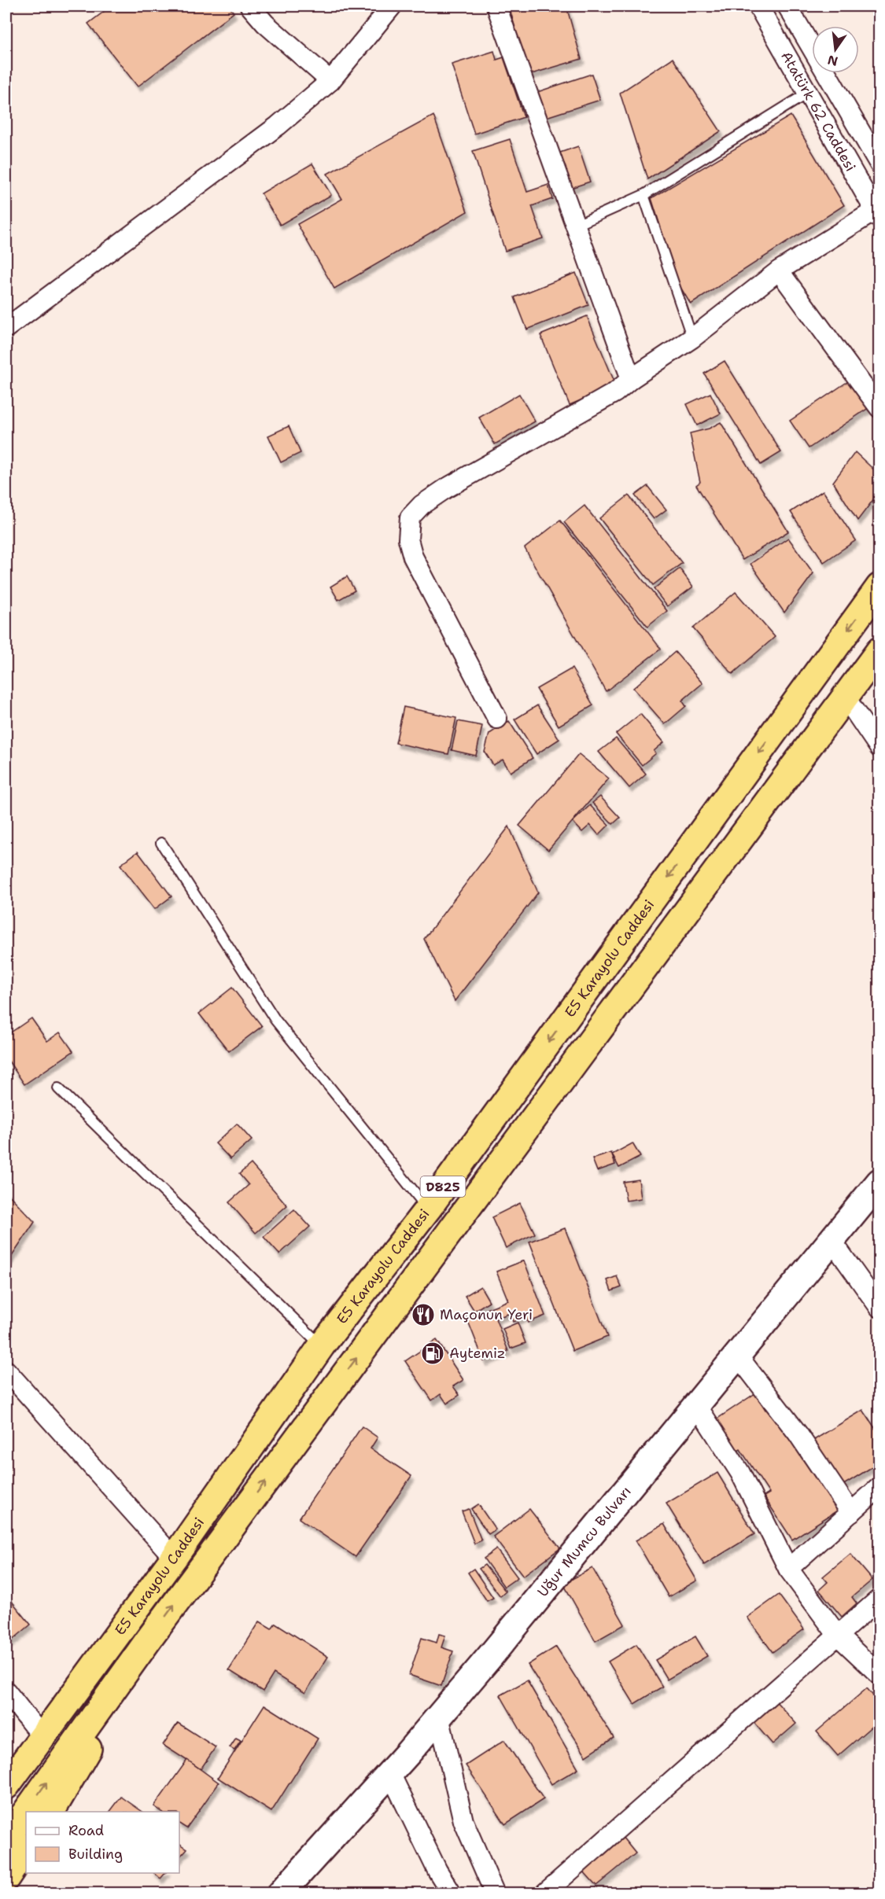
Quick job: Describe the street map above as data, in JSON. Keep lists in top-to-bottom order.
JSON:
{
  "streets": {
    "highway": ["E5 Karayolu Caddesi", "D825"],
    "street": ["Atatürk 62 Caddesi", "Uğur Mumcu Bulvarı"]
  },
  "places": {
    "restaurant": ["Maçonun Yeri"],
    "fuel station": ["Aytemiz"]
  },
  "legend": ["Road", "Building"],
  "north": "bottom"
}
